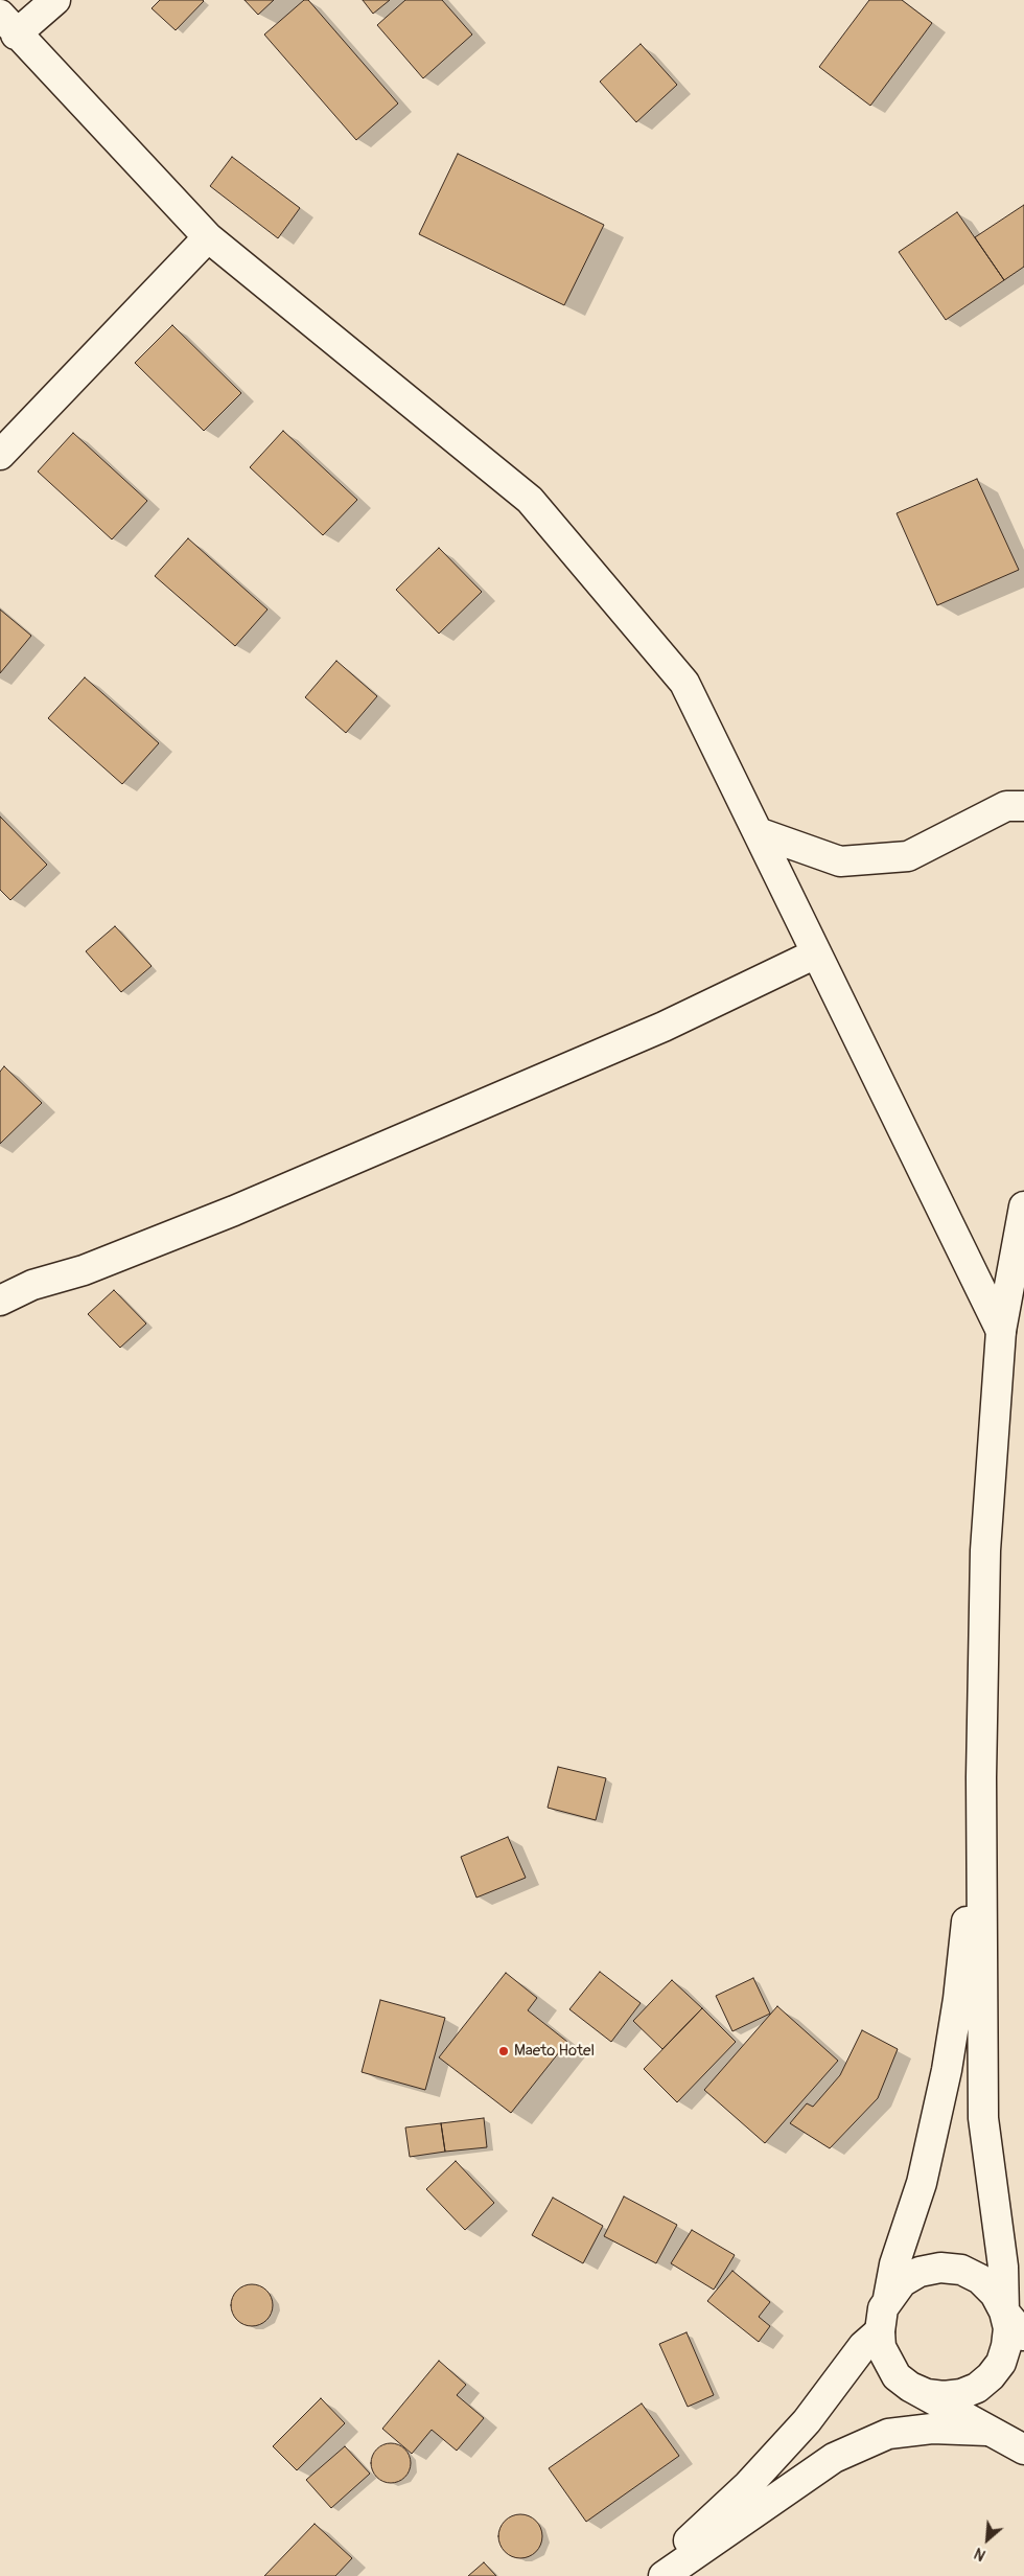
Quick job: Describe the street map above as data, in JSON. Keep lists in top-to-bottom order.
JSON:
{
  "places": ["Maeto Hotel"],
  "north": "bottom left"
}
